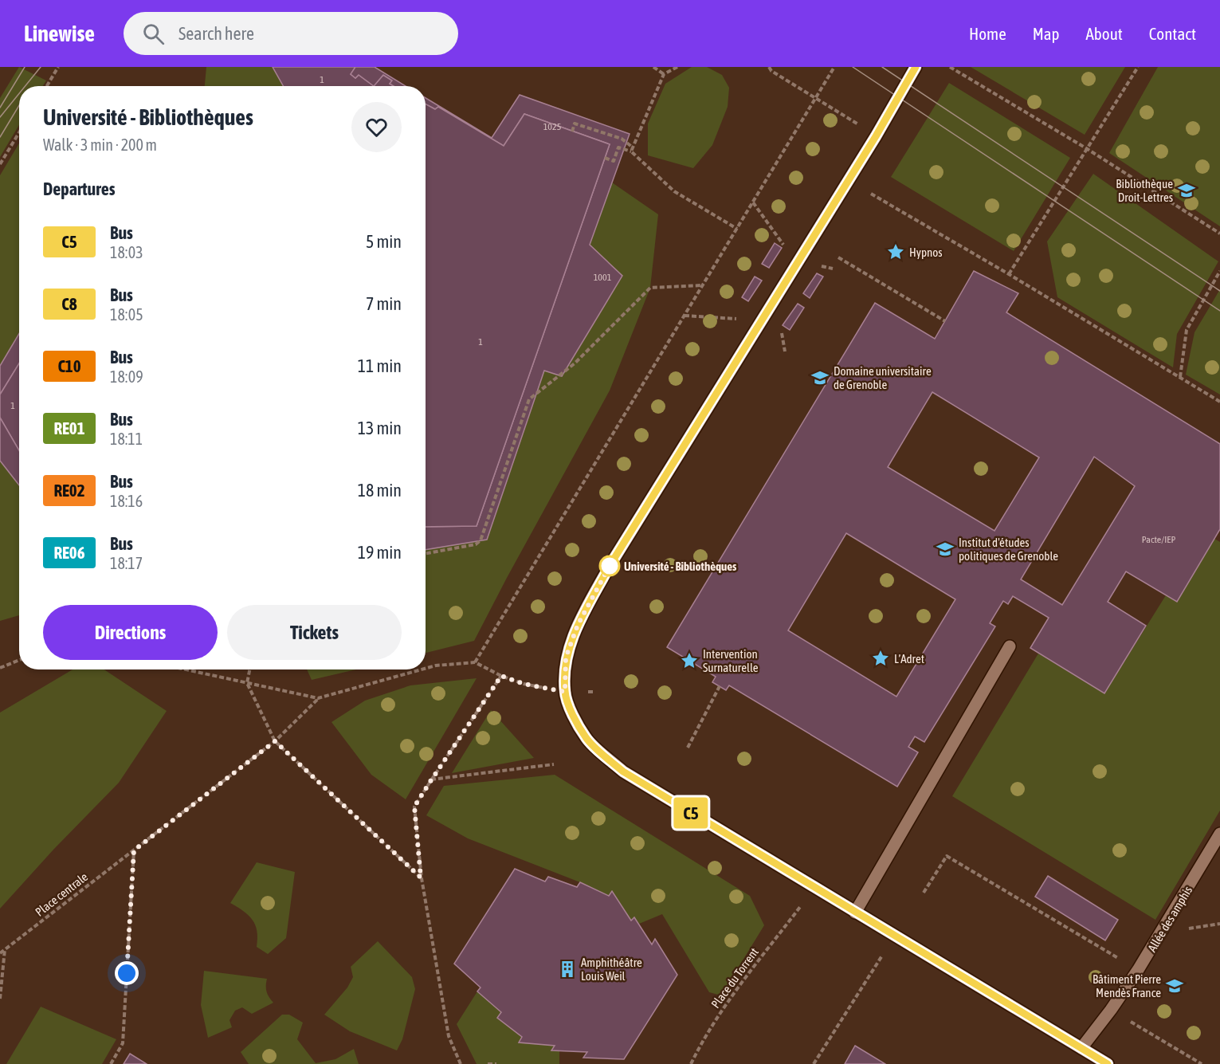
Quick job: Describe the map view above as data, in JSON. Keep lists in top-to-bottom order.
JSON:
{
  "streets": {
    "street": ["Allée des amphis"],
    "path": ["Place centrale", "Place du Torrent"]
  },
  "places": {
    "school or university": [
      "Bibliothèque Droit-Lettres",
      "Domaine universitaire de Grenoble",
      "Institut d'études politiques de Grenoble",
      "Bâtiment Pierre Mendès France"
    ],
    "place": ["Hypnos", "L’Adret", "Intervention Surnaturelle"],
    "other": ["Université - Bibliothèques"],
    "building": ["Amphithéâtre Louis Weil"]
  },
  "lines": ["bus line C5"],
  "house_numbers": [
    "1",
    "1025",
    "1001",
    "1",
    "1",
    "Pacte/IEP"
  ],
  "page": {
    "header": "Linewise",
    "search": "Search here",
    "nav": [
      "Home",
      "Map",
      "About",
      "Contact"
    ],
    "on_map": "C5",
    "heading": [
      ["Université - Bibliothèques", "Walk · 3 min · 200 m"],
      "Departures"
    ],
    "list": [
      {
        "mark": "C5",
        "name": "Bus",
        "note": "18:03",
        "value": "5 min"
      },
      {
        "mark": "C8",
        "name": "Bus",
        "note": "18:05",
        "value": "7 min"
      },
      {
        "mark": "C10",
        "name": "Bus",
        "note": "18:09",
        "value": "11 min"
      },
      {
        "mark": "RE01",
        "name": "Bus",
        "note": "18:11",
        "value": "13 min"
      },
      {
        "mark": "RE02",
        "name": "Bus",
        "note": "18:16",
        "value": "18 min"
      },
      {
        "mark": "RE06",
        "name": "Bus",
        "note": "18:17",
        "value": "19 min"
      }
    ],
    "buttons": ["Directions", "Tickets"]
  }
}
